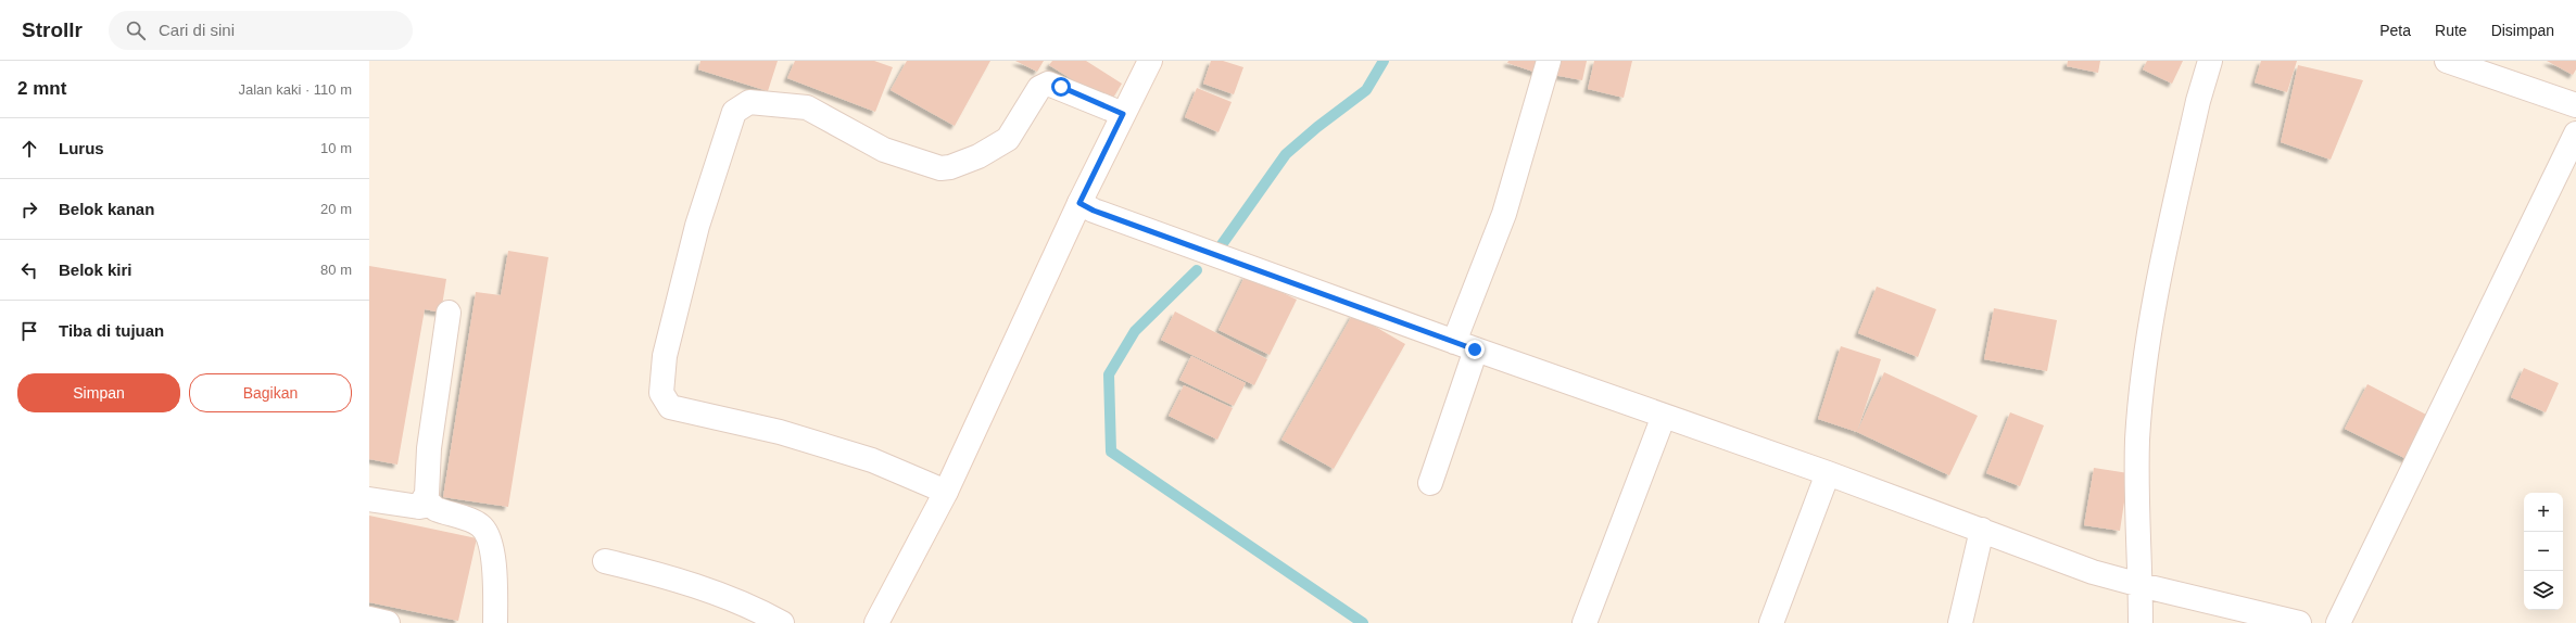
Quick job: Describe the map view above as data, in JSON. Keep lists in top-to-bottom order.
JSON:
{
  "page": {
    "header": "Strollr",
    "search": "Cari di sini",
    "nav": ["Peta", "Rute", "Disimpan"],
    "heading": ["2 mnt", "Jalan kaki · 110 m"],
    "list": [
      ["Lurus", "10 m"],
      ["Belok kanan", "20 m"],
      ["Belok kiri", "80 m"],
      "Tiba di tujuan"
    ],
    "buttons": ["Simpan", "Bagikan"],
    "map_buttons": ["+", "−"]
  }
}
